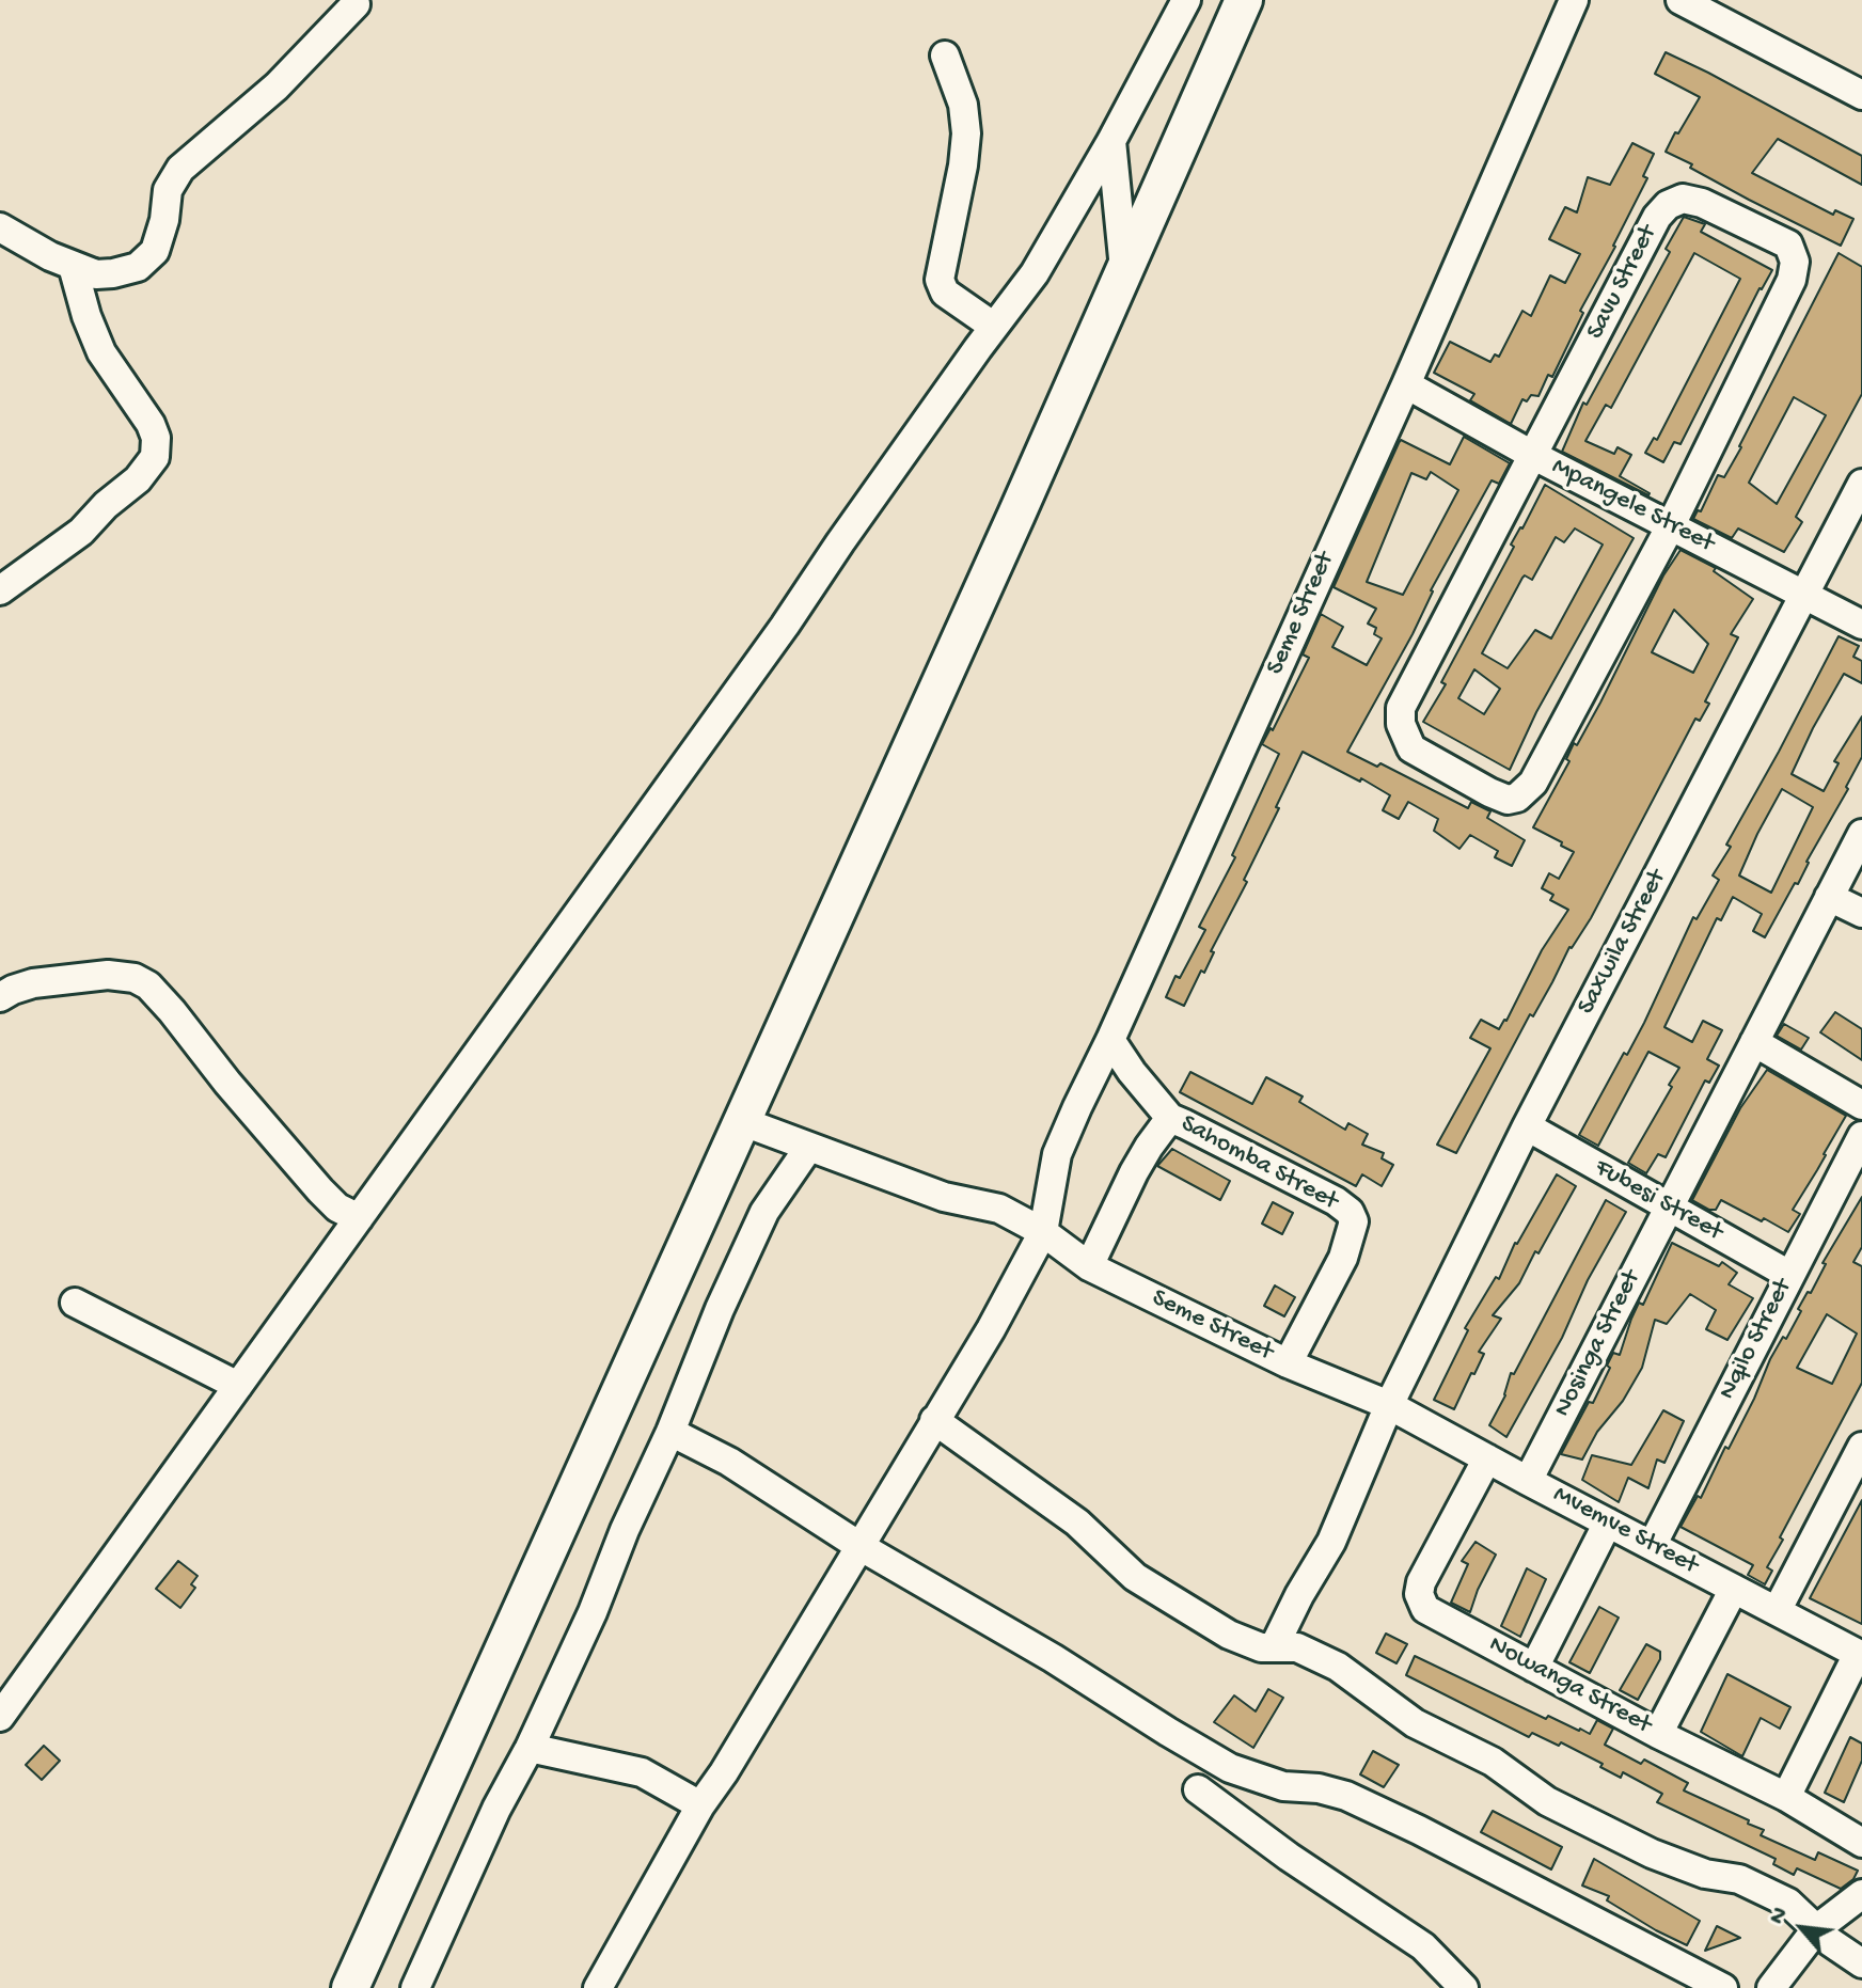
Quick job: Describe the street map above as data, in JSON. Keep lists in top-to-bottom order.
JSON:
{
  "streets": {
    "street": [
      "Savu Street",
      "Mpangele Street",
      "Seme Street",
      "Saxwila Street",
      "Sahomba Street",
      "Fubesi Street",
      "Nqilo Street",
      "Nosinga Street",
      "Mvemve Street",
      "Nowanga Street"
    ]
  },
  "crossings": [
    ["Savu Street", "Mpangele Street"],
    ["Mpangele Street", "Seme Street"],
    ["Mpangele Street", "Saxwila Street"],
    ["Seme Street", "Saxwila Street"],
    ["Seme Street", "Sahomba Street"],
    ["Seme Street", "Mvemve Street"],
    ["Saxwila Street", "Fubesi Street"],
    ["Saxwila Street", "Mvemve Street"],
    ["Fubesi Street", "Nqilo Street"],
    ["Fubesi Street", "Nosinga Street"],
    ["Nqilo Street", "Mvemve Street"],
    ["Nosinga Street", "Mvemve Street"],
    ["Mvemve Street", "Nowanga Street"]
  ],
  "north": "top left"
}
